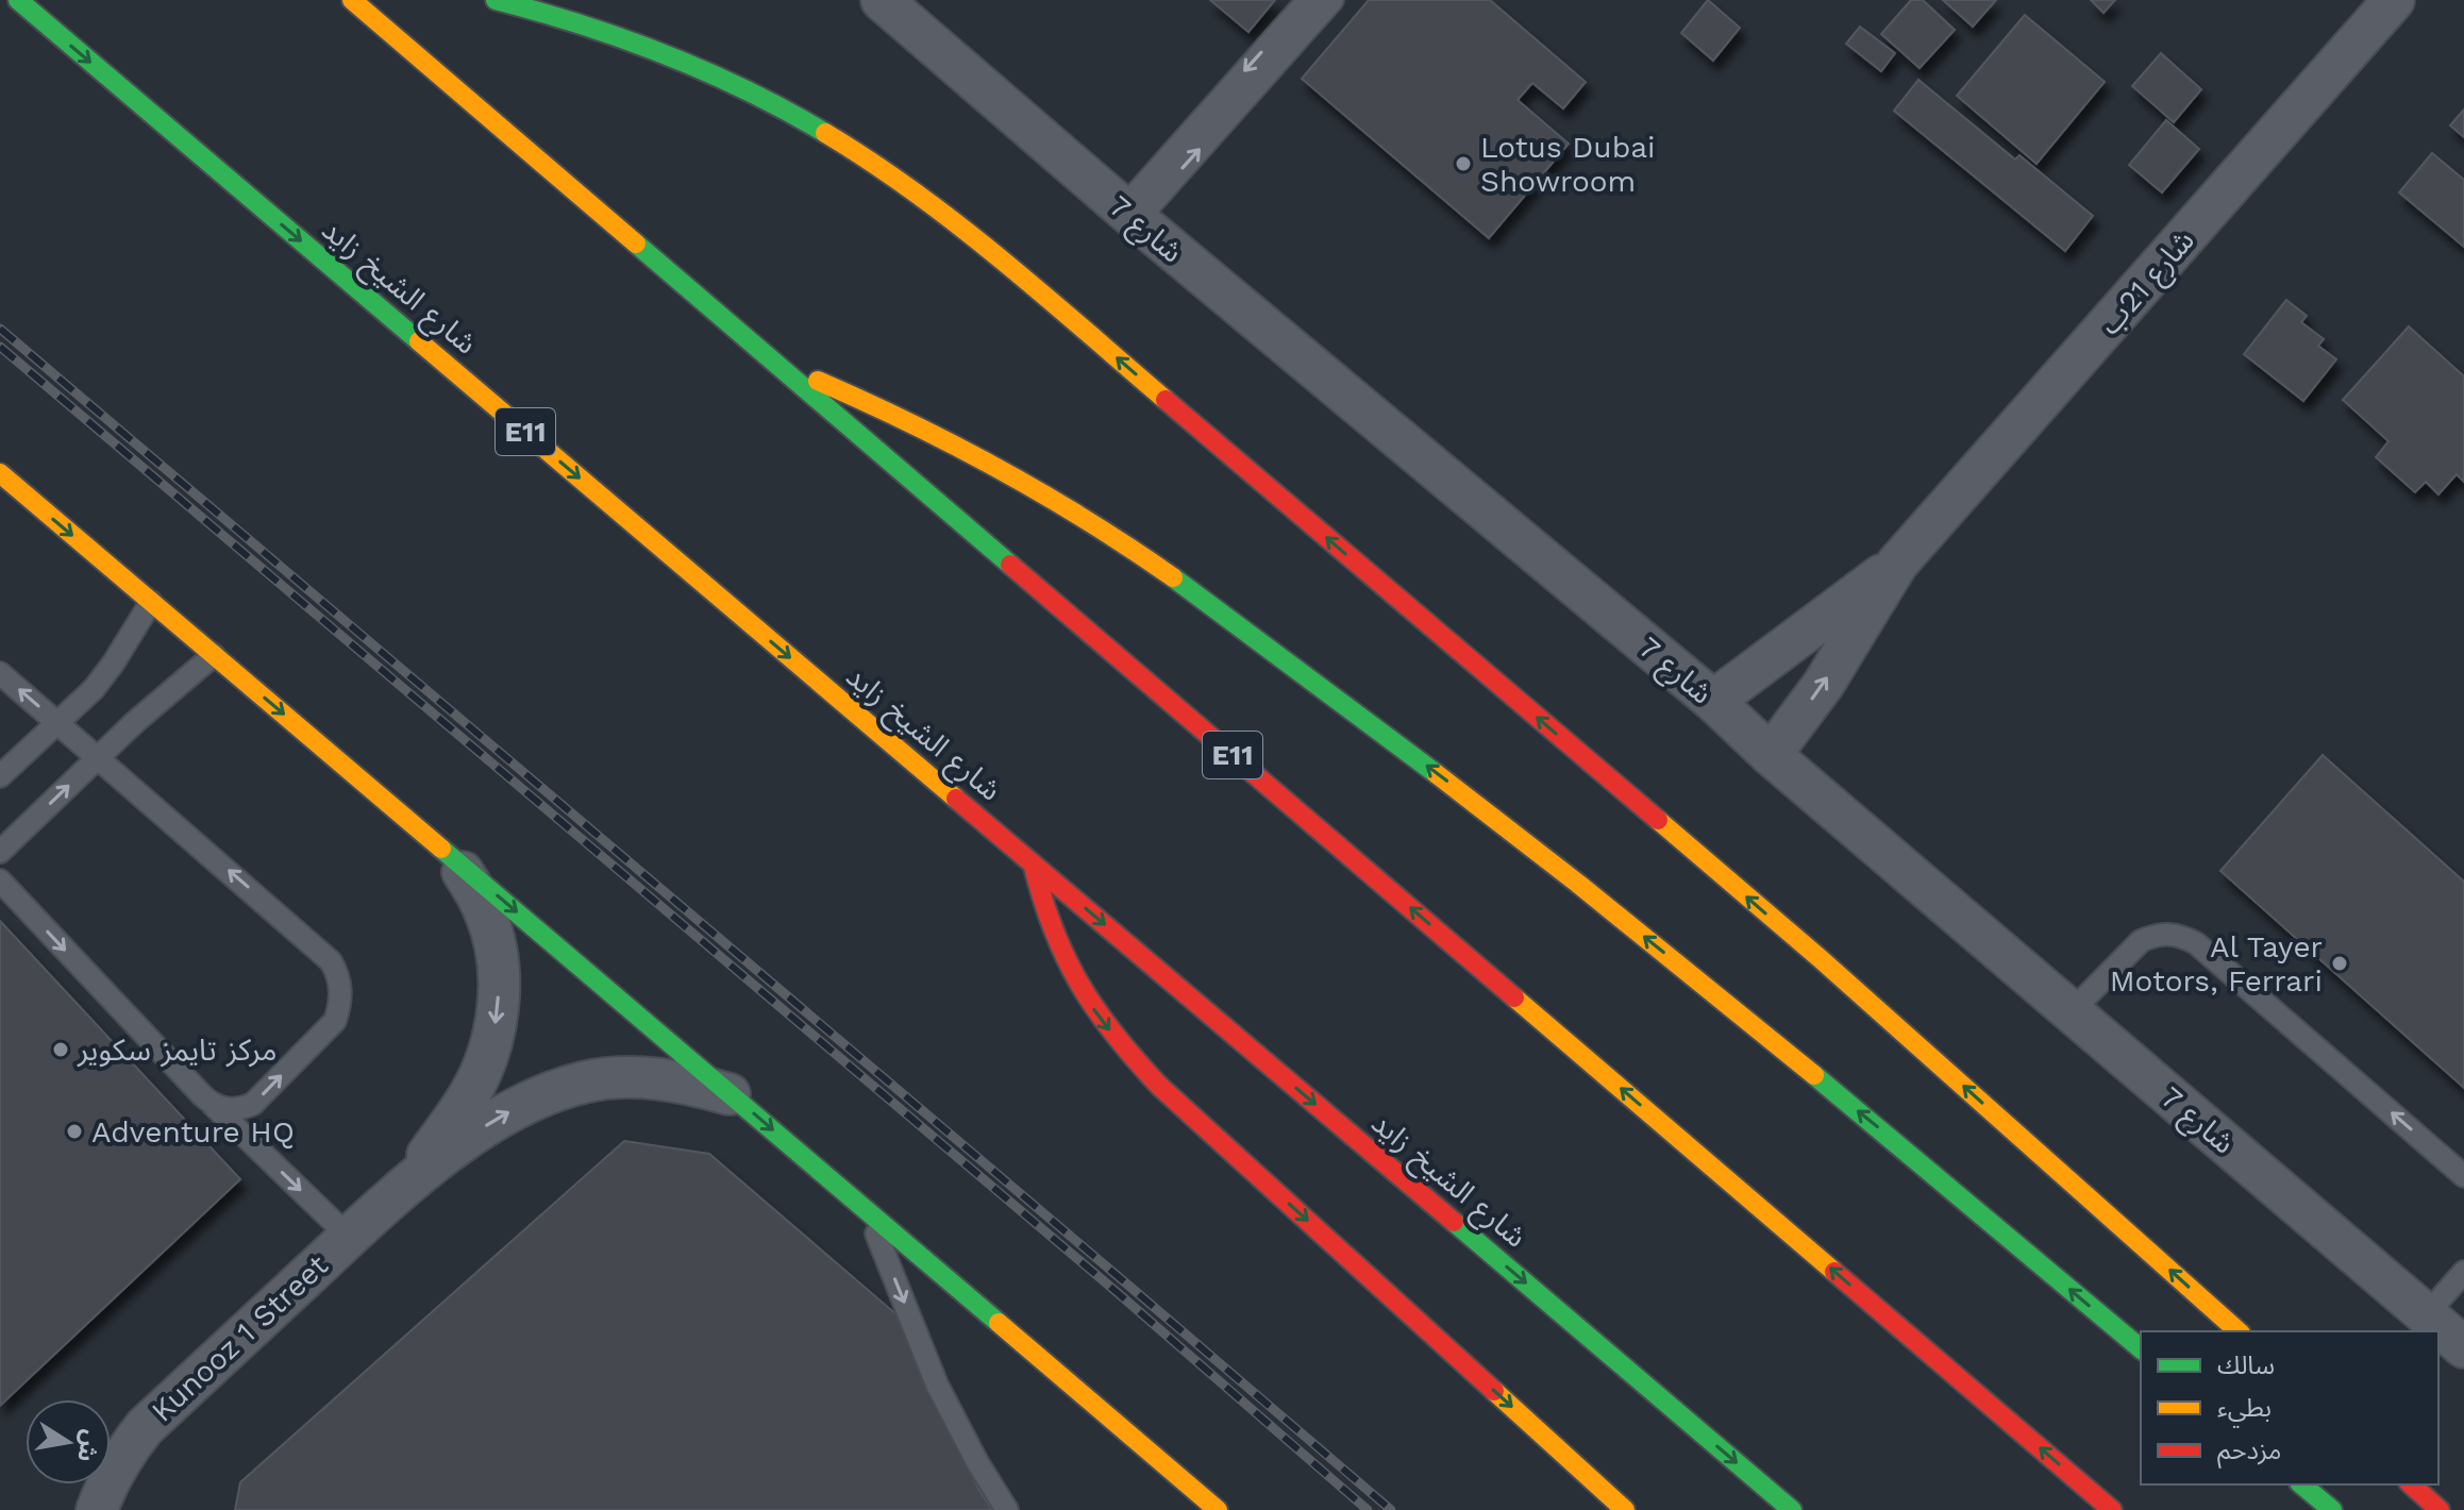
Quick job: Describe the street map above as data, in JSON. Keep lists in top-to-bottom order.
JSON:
{
  "streets": {
    "main road": ["شارع الشيخ زايد", "E11"],
    "street": ["شارع 7", "شارع 21ب", "Kunooz 1 Street"]
  },
  "crossings": [
    ["شارع 7", "شارع 21ب"]
  ],
  "places": [
    "Lotus Dubai Showroom",
    "Al Tayer Motors, Ferrari",
    "مركز تايمز سكوير",
    "Adventure HQ"
  ],
  "legend": ["سالك", "بطيء", "مزدحم"],
  "north": "right"
}
